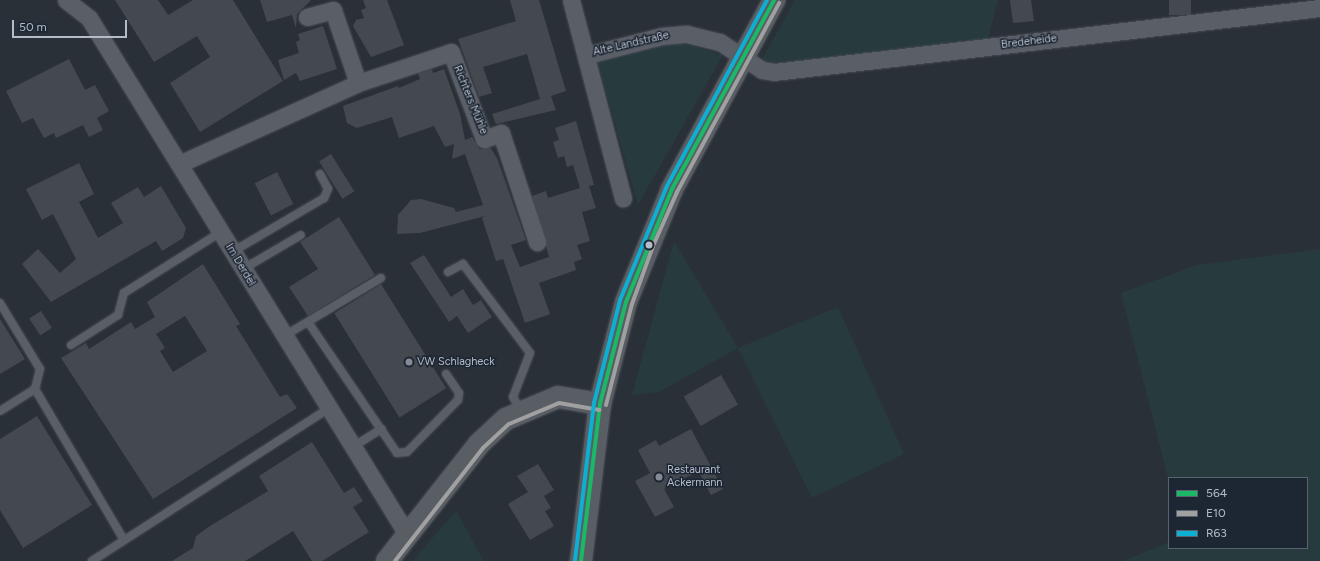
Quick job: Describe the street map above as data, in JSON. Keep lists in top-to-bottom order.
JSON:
{
  "streets": {
    "street": [
      "Bredeheide",
      "Alte Landstraße",
      "Richters Mühle",
      "Im Derdel"
    ]
  },
  "crossings": [
    ["Bredeheide", "Alte Landstraße"],
    ["Richters Mühle", "Im Derdel"]
  ],
  "places": ["VW Schlagheck", "Restaurant Ackermann"],
  "lines": ["transit line 564", "transit line R63", "transit line E10"],
  "legend": ["564", "E10", "R63"],
  "scale_bar": "50 m"
}
